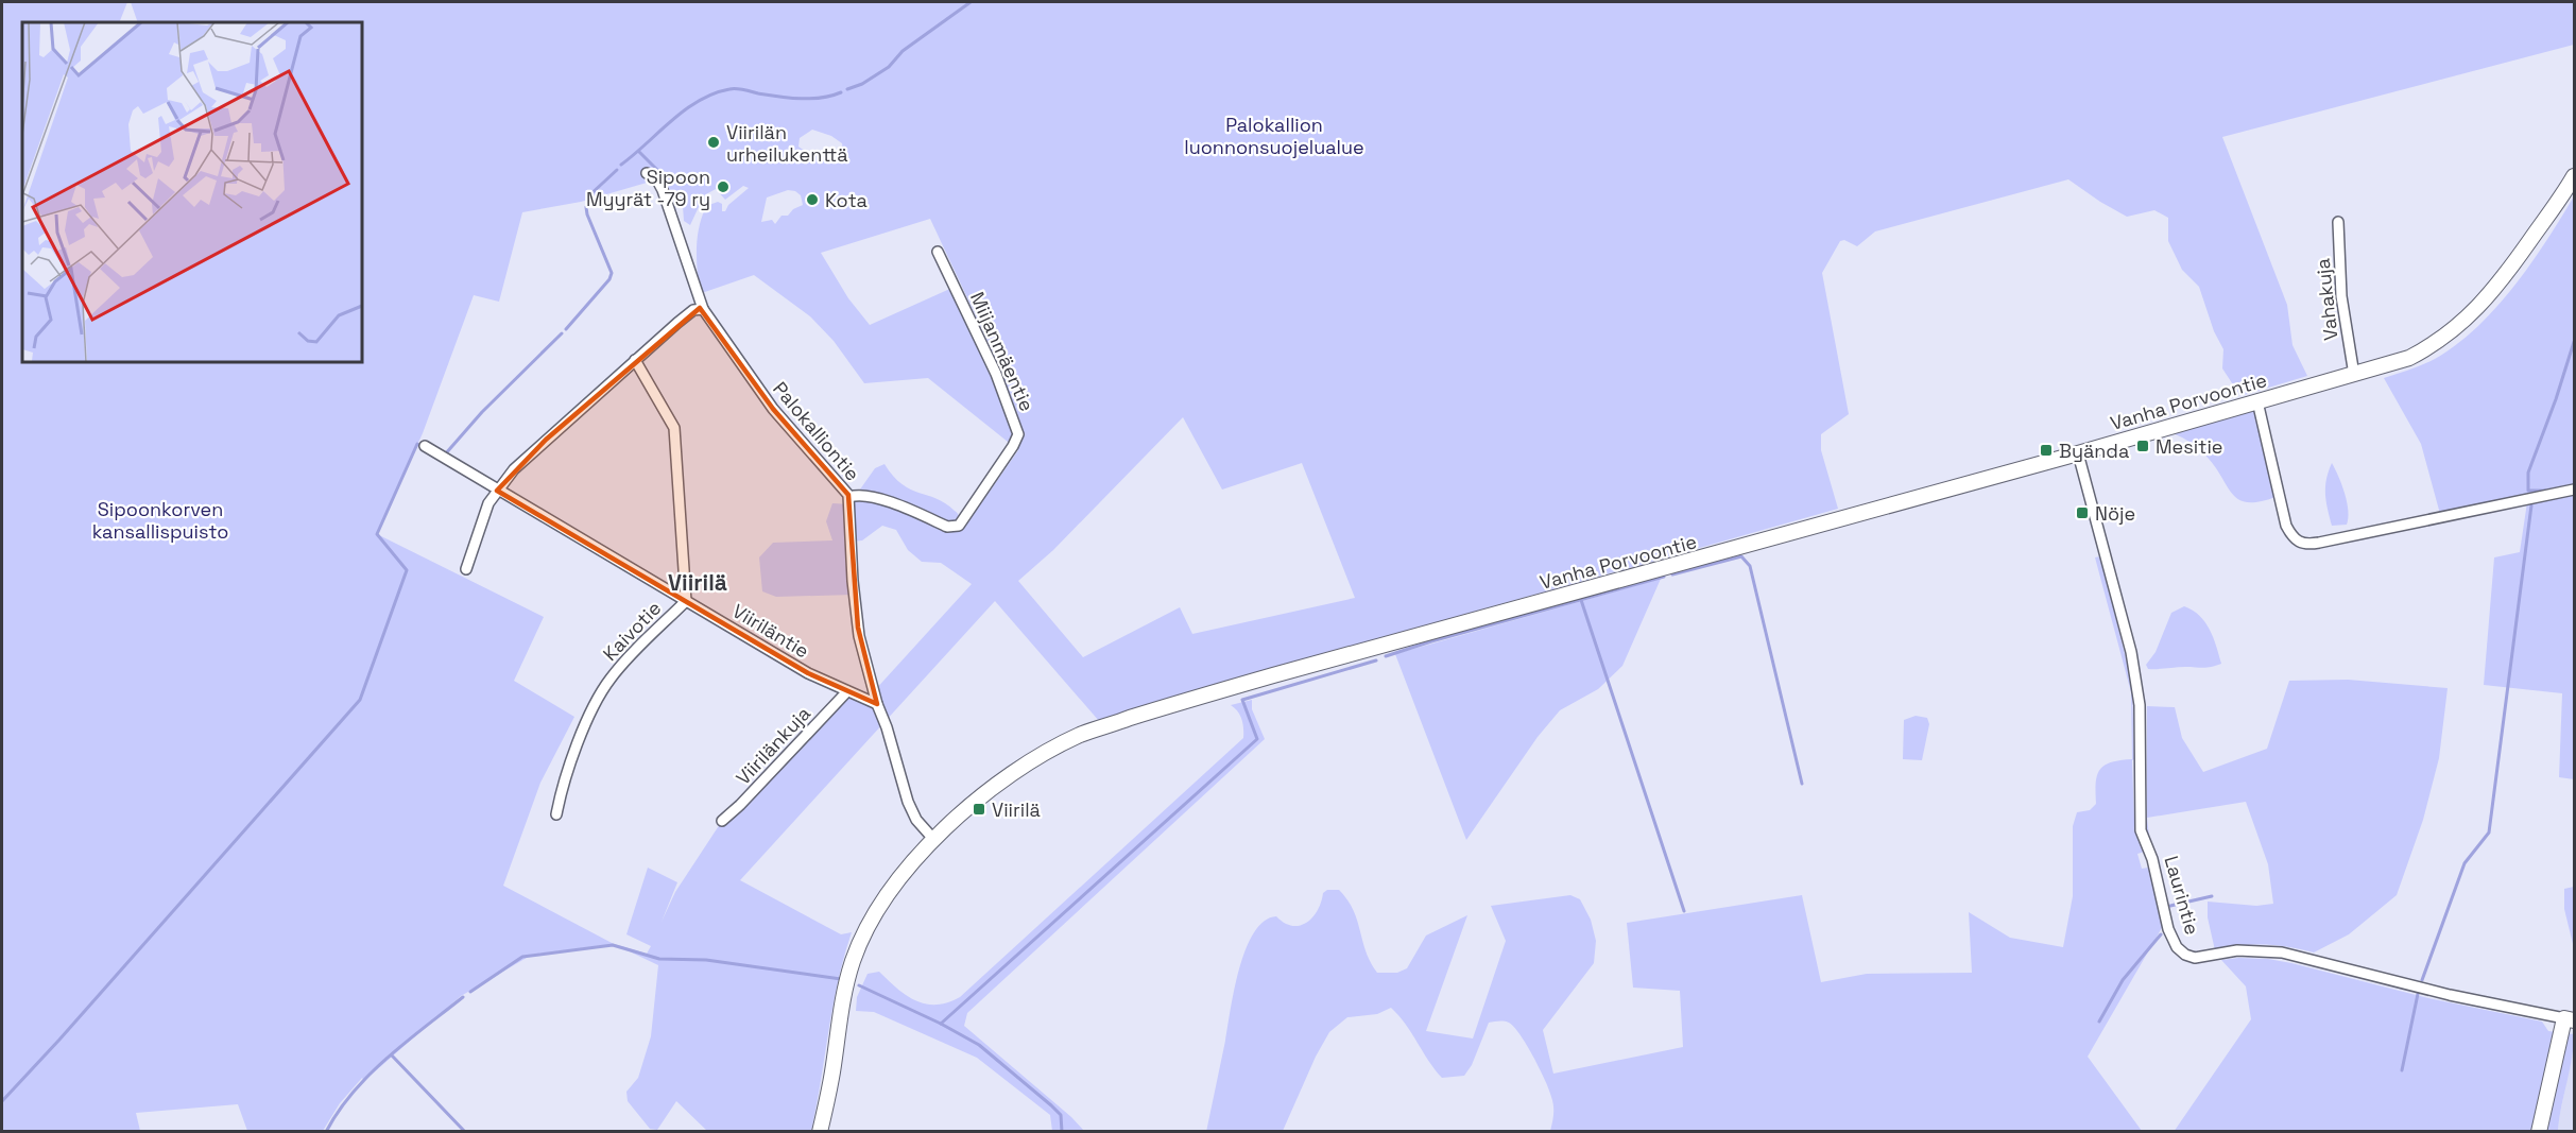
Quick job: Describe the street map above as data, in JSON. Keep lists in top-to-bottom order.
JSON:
{
  "streets": {
    "street": [
      "Vahakuja",
      "Miijanmäentie",
      "Vanha Porvoontie",
      "Palokalliontie",
      "Kaivotie",
      "Viiriläntie",
      "Viirilänkuja",
      "Laurintie"
    ]
  },
  "crossings": [
    ["Vahakuja", "Vanha Porvoontie"],
    ["Miijanmäentie", "Palokalliontie"],
    ["Vanha Porvoontie", "Laurintie"],
    ["Palokalliontie", "Viiriläntie"],
    ["Kaivotie", "Viiriläntie"],
    ["Viiriläntie", "Viirilänkuja"]
  ],
  "districts": ["Viirilä"],
  "parks": ["Palokallion luonnonsuojelualue", "Sipoonkorven kansallispuisto"],
  "places": {
    "other": ["Viirilän urheilukenttä", "Sipoon Myyrät -79 ry", "Kota"],
    "transit": [
      "Mesitie",
      "Byända",
      "Nöje",
      "Viirilä"
    ]
  }
}
